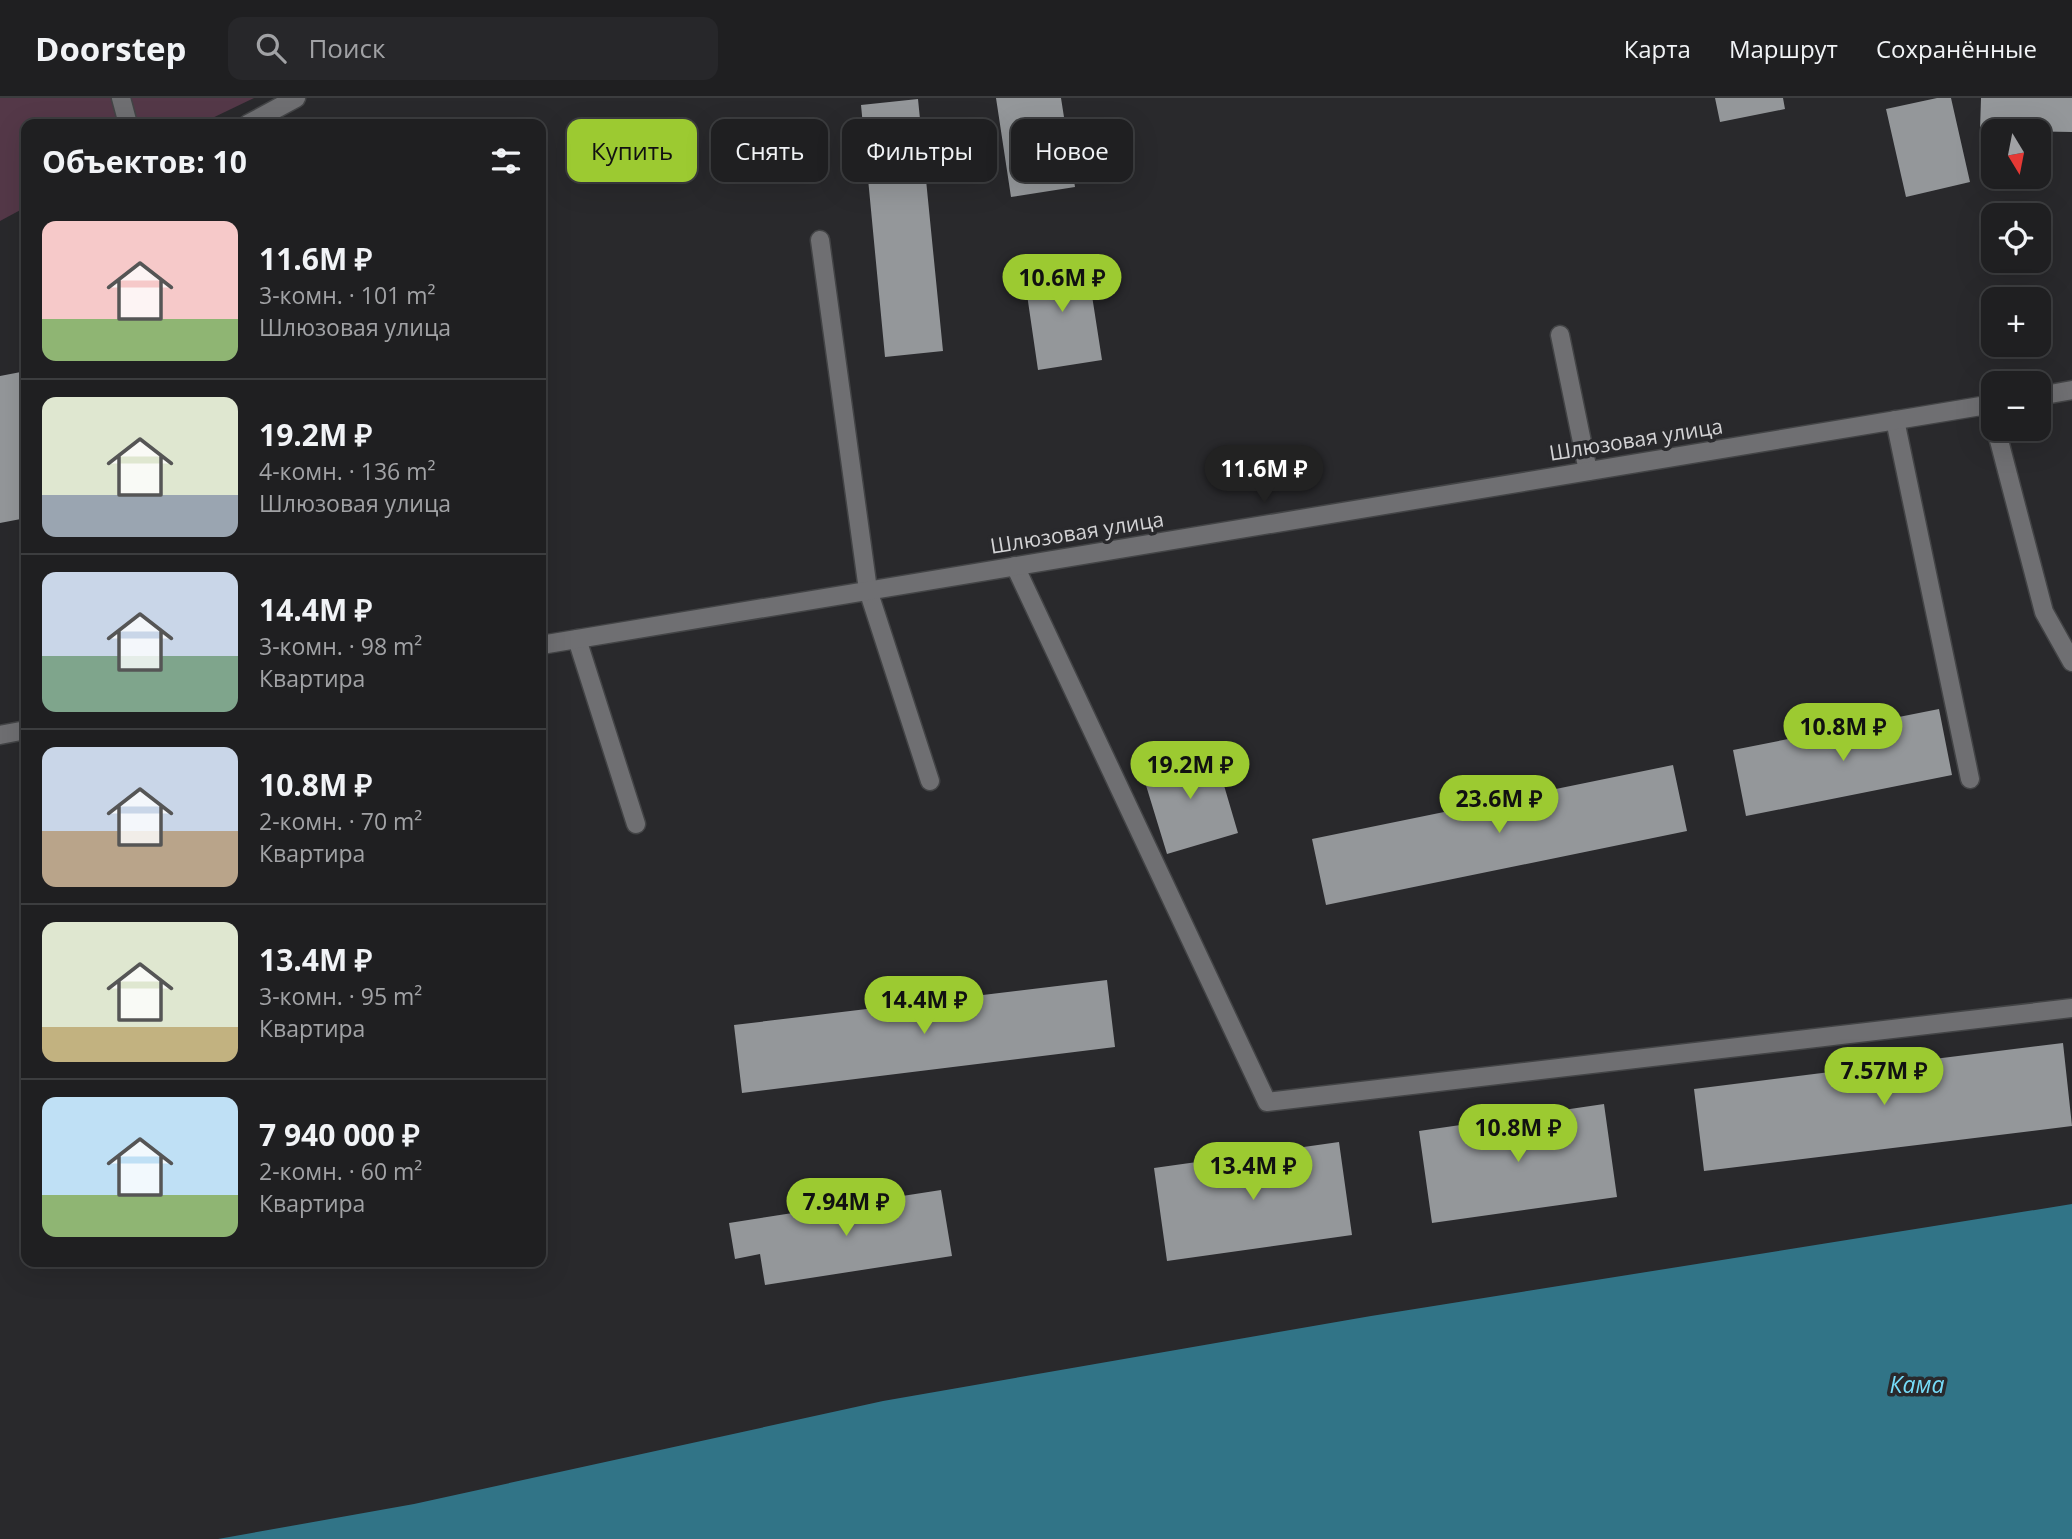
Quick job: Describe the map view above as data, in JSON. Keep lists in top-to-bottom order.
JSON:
{
  "streets": {
    "street": ["Шлюзовая улица"]
  },
  "water": ["Кама"],
  "north": "bottom",
  "page": {
    "header": "Doorstep",
    "search": "Поиск",
    "nav": ["Карта", "Маршрут", "Сохранённые"],
    "map_buttons": ["+", "−"],
    "chip": [
      "Купить",
      "Снять",
      "Фильтры",
      "Новое"
    ],
    "heading": "Объектов: 10",
    "list": [
      {
        "name": "11.6M ₽",
        "note": "3-комн. · 101 m² · Шлюзовая улица"
      },
      {
        "name": "19.2M ₽",
        "note": "4-комн. · 136 m² · Шлюзовая улица"
      },
      {
        "name": "14.4M ₽",
        "note": "3-комн. · 98 m² · Квартира"
      },
      {
        "name": "10.8M ₽",
        "note": "2-комн. · 70 m² · Квартира"
      },
      {
        "name": "13.4M ₽",
        "note": "3-комн. · 95 m² · Квартира"
      },
      {
        "name": "7 940 000 ₽",
        "note": "2-комн. · 60 m² · Квартира"
      }
    ],
    "price": [
      "10.6M ₽",
      "11.6M ₽",
      "10.8M ₽",
      "19.2M ₽",
      "23.6M ₽",
      "14.4M ₽",
      "7.57M ₽",
      "10.8M ₽",
      "13.4M ₽",
      "7.94M ₽"
    ]
  }
}
